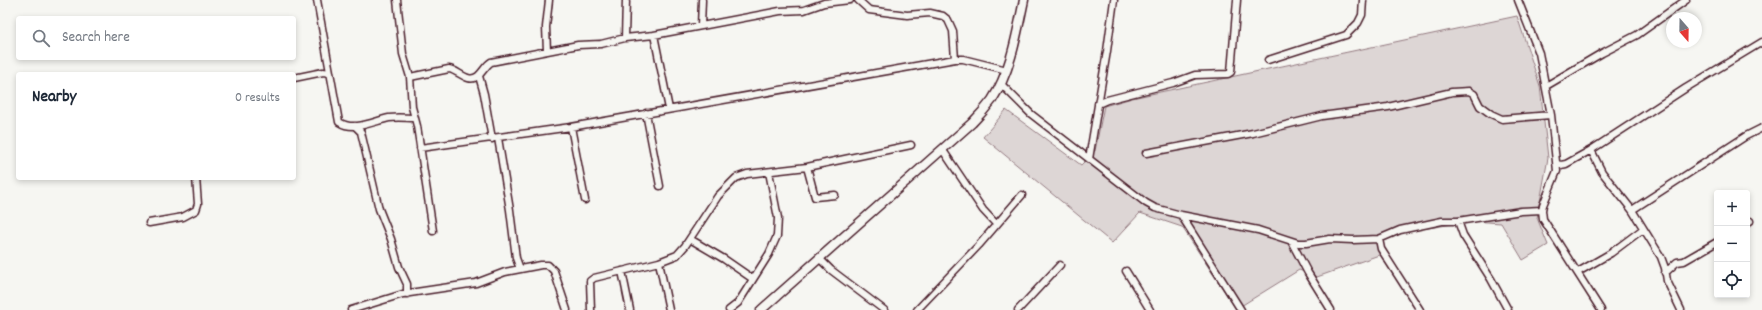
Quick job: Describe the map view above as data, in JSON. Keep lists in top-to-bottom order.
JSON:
{
  "north": "bottom",
  "page": {
    "search": "Search here",
    "heading": ["Nearby", "0 results"],
    "map_buttons": ["+", "−"]
  }
}
